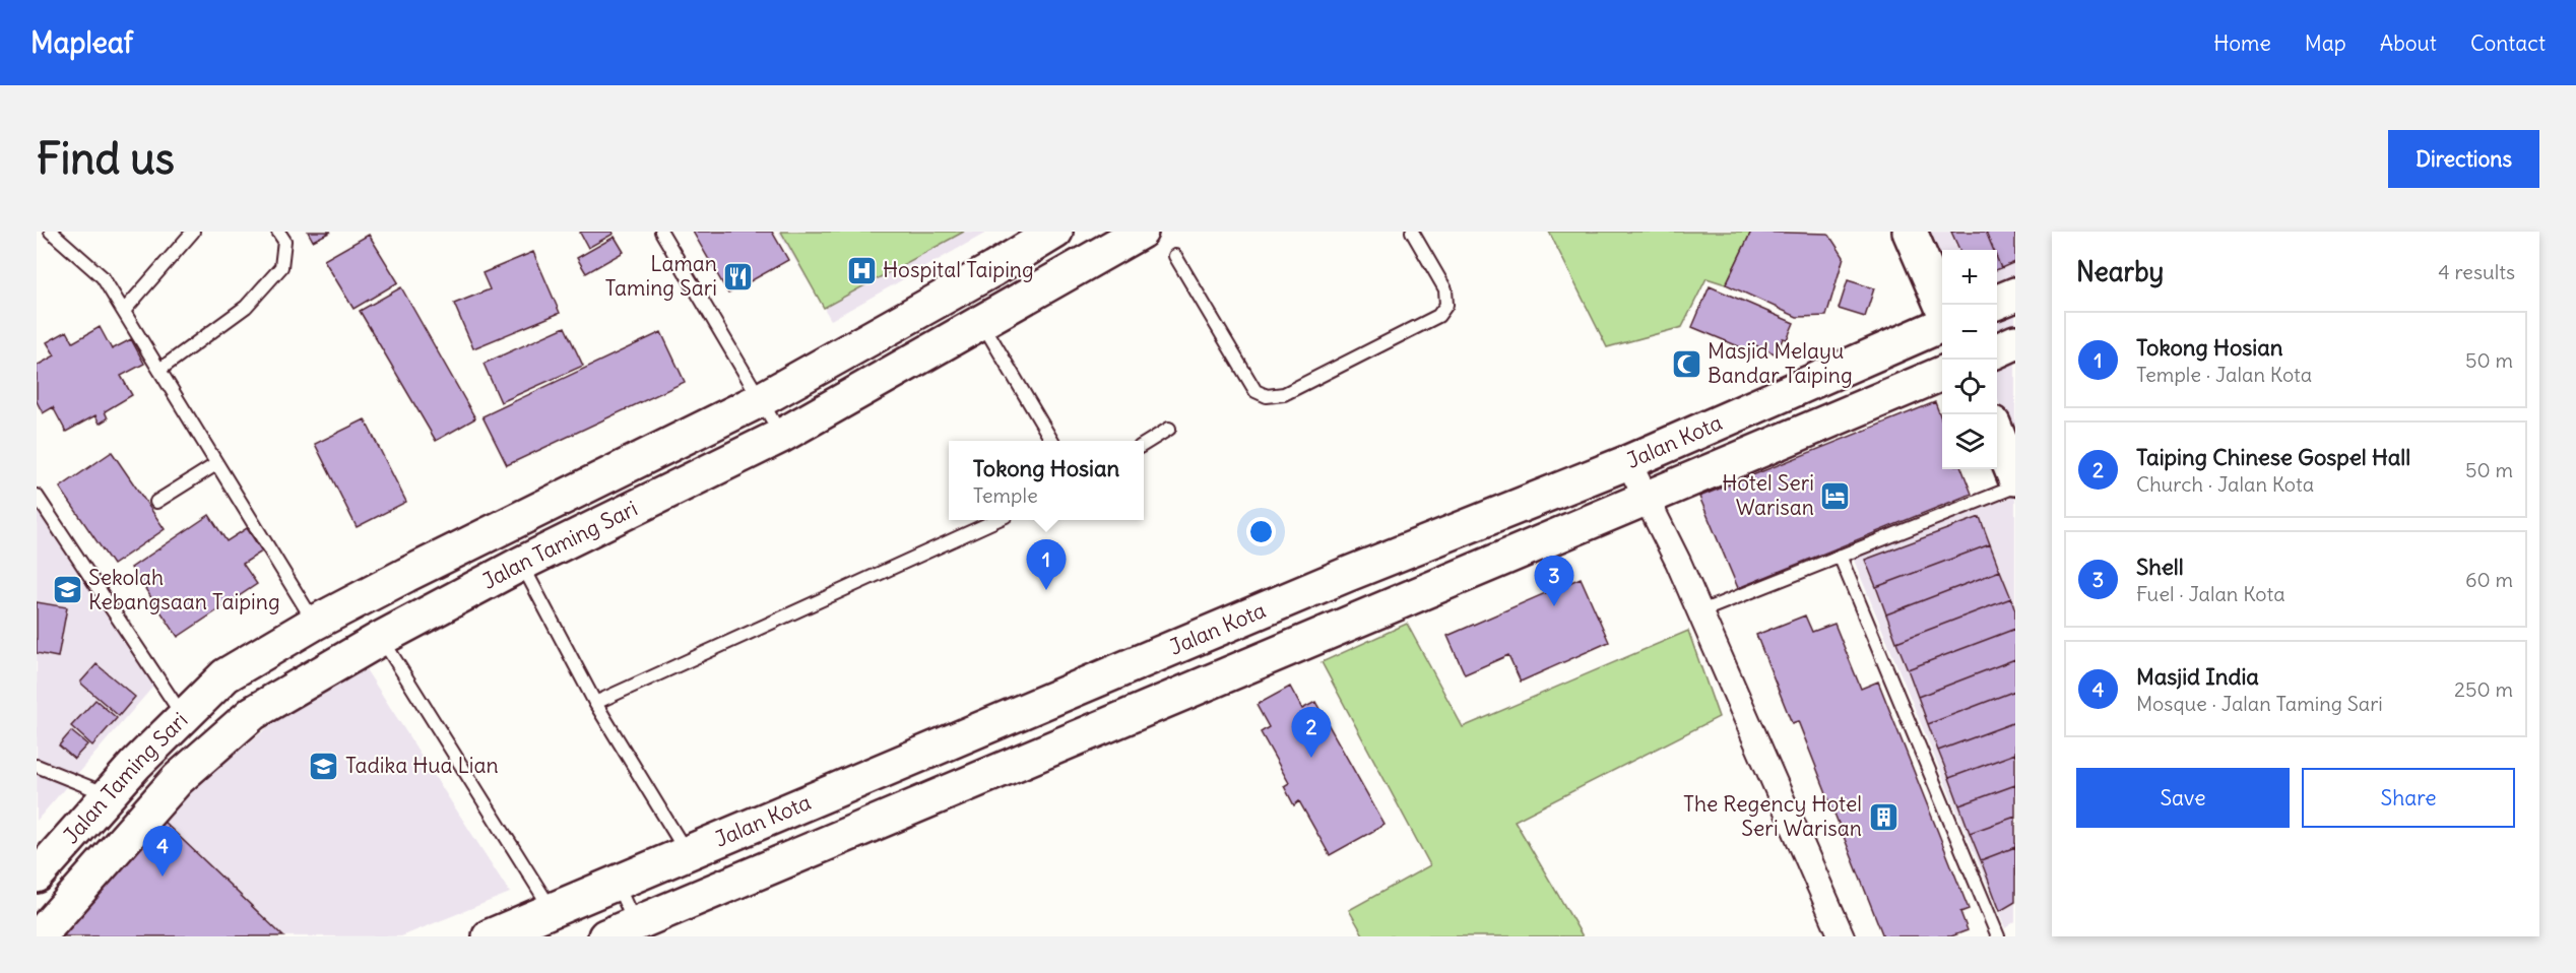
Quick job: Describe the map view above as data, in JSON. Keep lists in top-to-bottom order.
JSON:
{
  "streets": {
    "main road": ["Jalan Kota", "Jalan Taming Sari"]
  },
  "places": {
    "hospital": ["Hospital Taiping"],
    "restaurant": ["Laman Taming Sari"],
    "mosque": ["Masjid Melayu Bandar Taiping"],
    "hotel": ["Hotel Seri Warisan"],
    "school or university": ["Sekolah Kebangsaan Taiping", "Tadika Hua Lian"],
    "building": ["The Regency Hotel Seri Warisan"]
  },
  "page": {
    "header": "Mapleaf",
    "nav": [
      "Home",
      "Map",
      "About",
      "Contact"
    ],
    "buttons": [
      "Directions",
      ["Save", "Share"]
    ],
    "title": "Find us",
    "heading": ["Nearby", "4 results"],
    "map_buttons": ["+", "−"],
    "list": [
      {
        "mark": "1",
        "name": "Tokong Hosian",
        "note": "Temple · Jalan Kota",
        "value": "50 m"
      },
      {
        "mark": "2",
        "name": "Taiping Chinese Gospel Hall",
        "note": "Church · Jalan Kota",
        "value": "50 m"
      },
      {
        "mark": "3",
        "name": "Shell",
        "note": "Fuel · Jalan Kota",
        "value": "60 m"
      },
      {
        "mark": "4",
        "name": "Masjid India",
        "note": "Mosque · Jalan Taming Sari",
        "value": "250 m"
      }
    ],
    "popup": ["Tokong Hosian", "Temple"],
    "pins": [
      "1",
      "3",
      "2",
      "4"
    ]
  }
}
